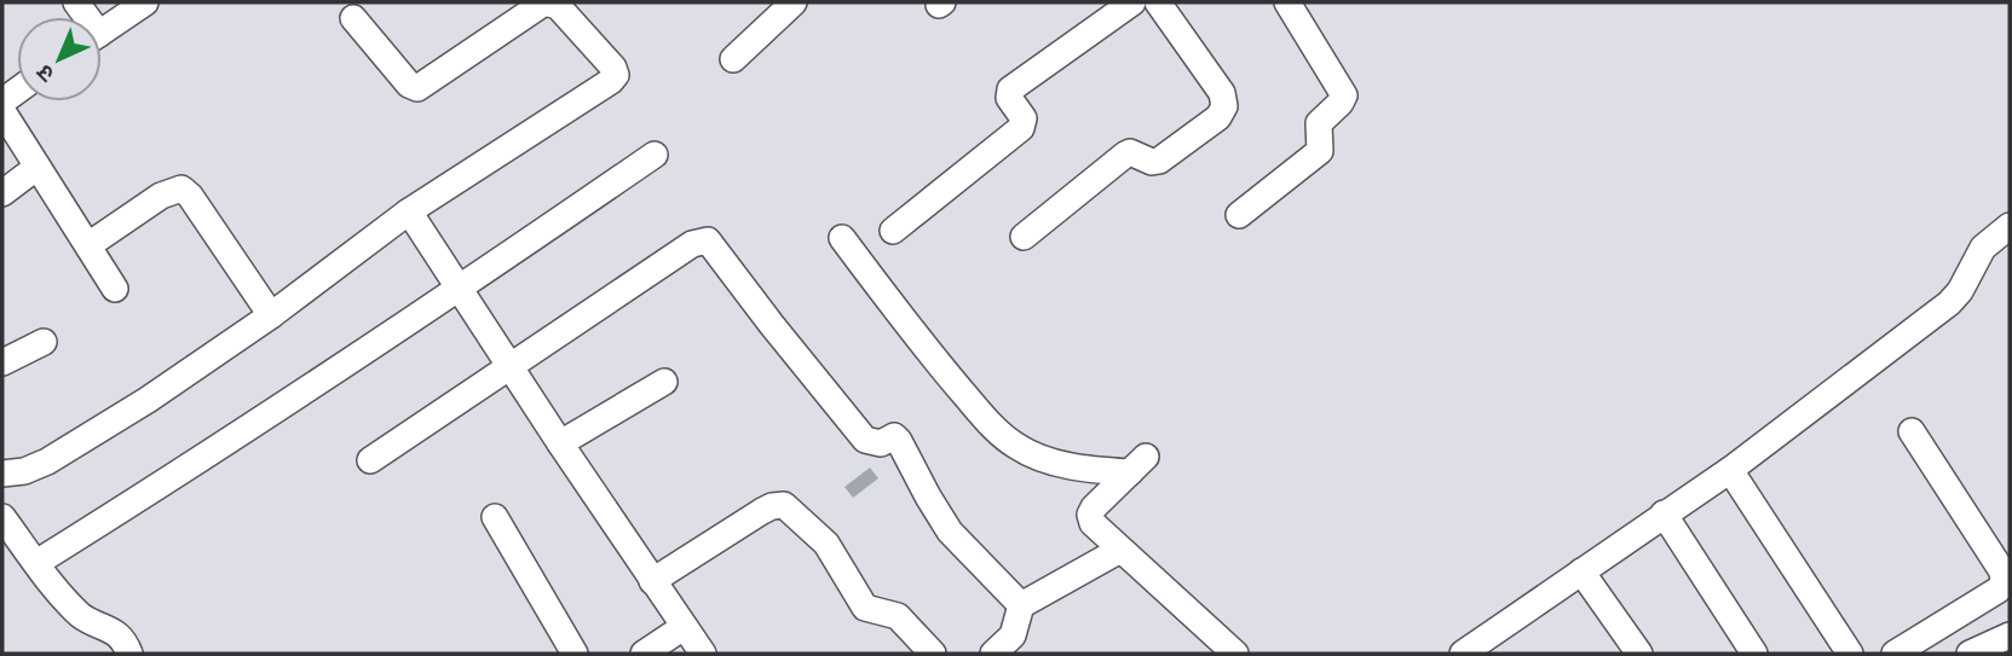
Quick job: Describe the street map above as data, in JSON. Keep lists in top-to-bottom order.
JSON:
{
  "north": "bottom left"
}
